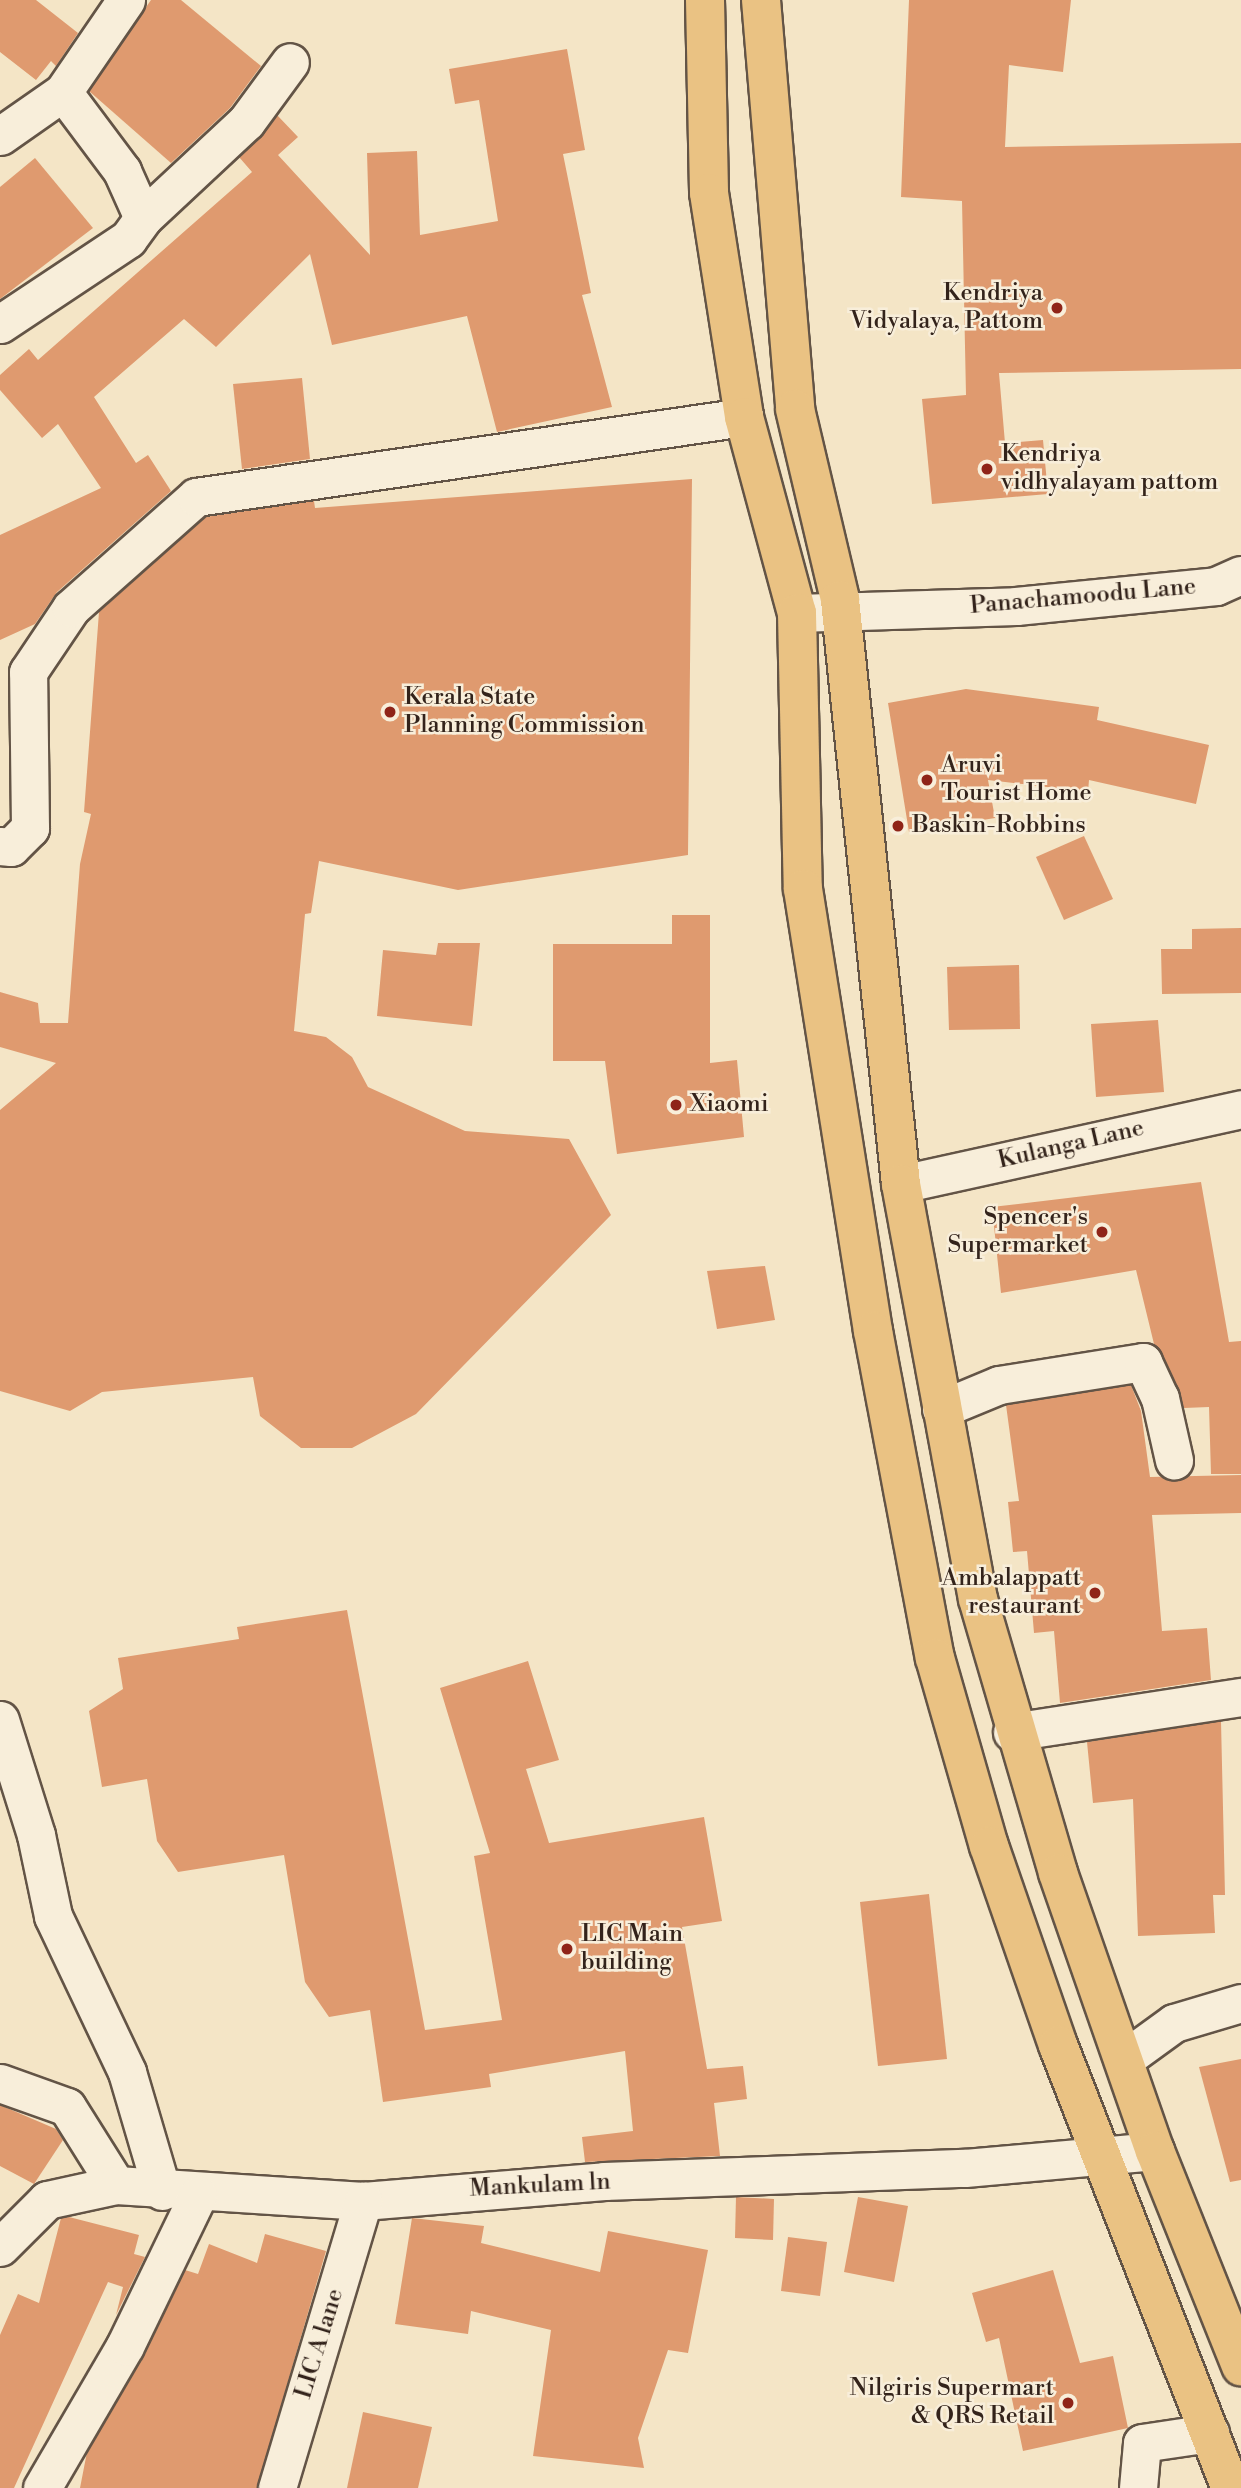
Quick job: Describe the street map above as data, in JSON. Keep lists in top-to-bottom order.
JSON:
{
  "streets": {
    "street": [
      "Panachamoodu Lane",
      "Kulanga Lane",
      "Mankulam ln",
      "LIC A lane"
    ]
  },
  "crossings": [
    ["Mankulam ln", "LIC A lane"]
  ],
  "places": [
    "Kendriya Vidyalaya, Pattom",
    "Kendriya vidhyalayam pattom",
    "Kerala State Planning Commission",
    "Aruvi Tourist Home",
    "Baskin-Robbins",
    "Xiaomi",
    "Spencer's Supermarket",
    "Ambalappatt restaurant",
    "LIC Main building",
    "Nilgiris Supermart & QRS Retail"
  ]
}
